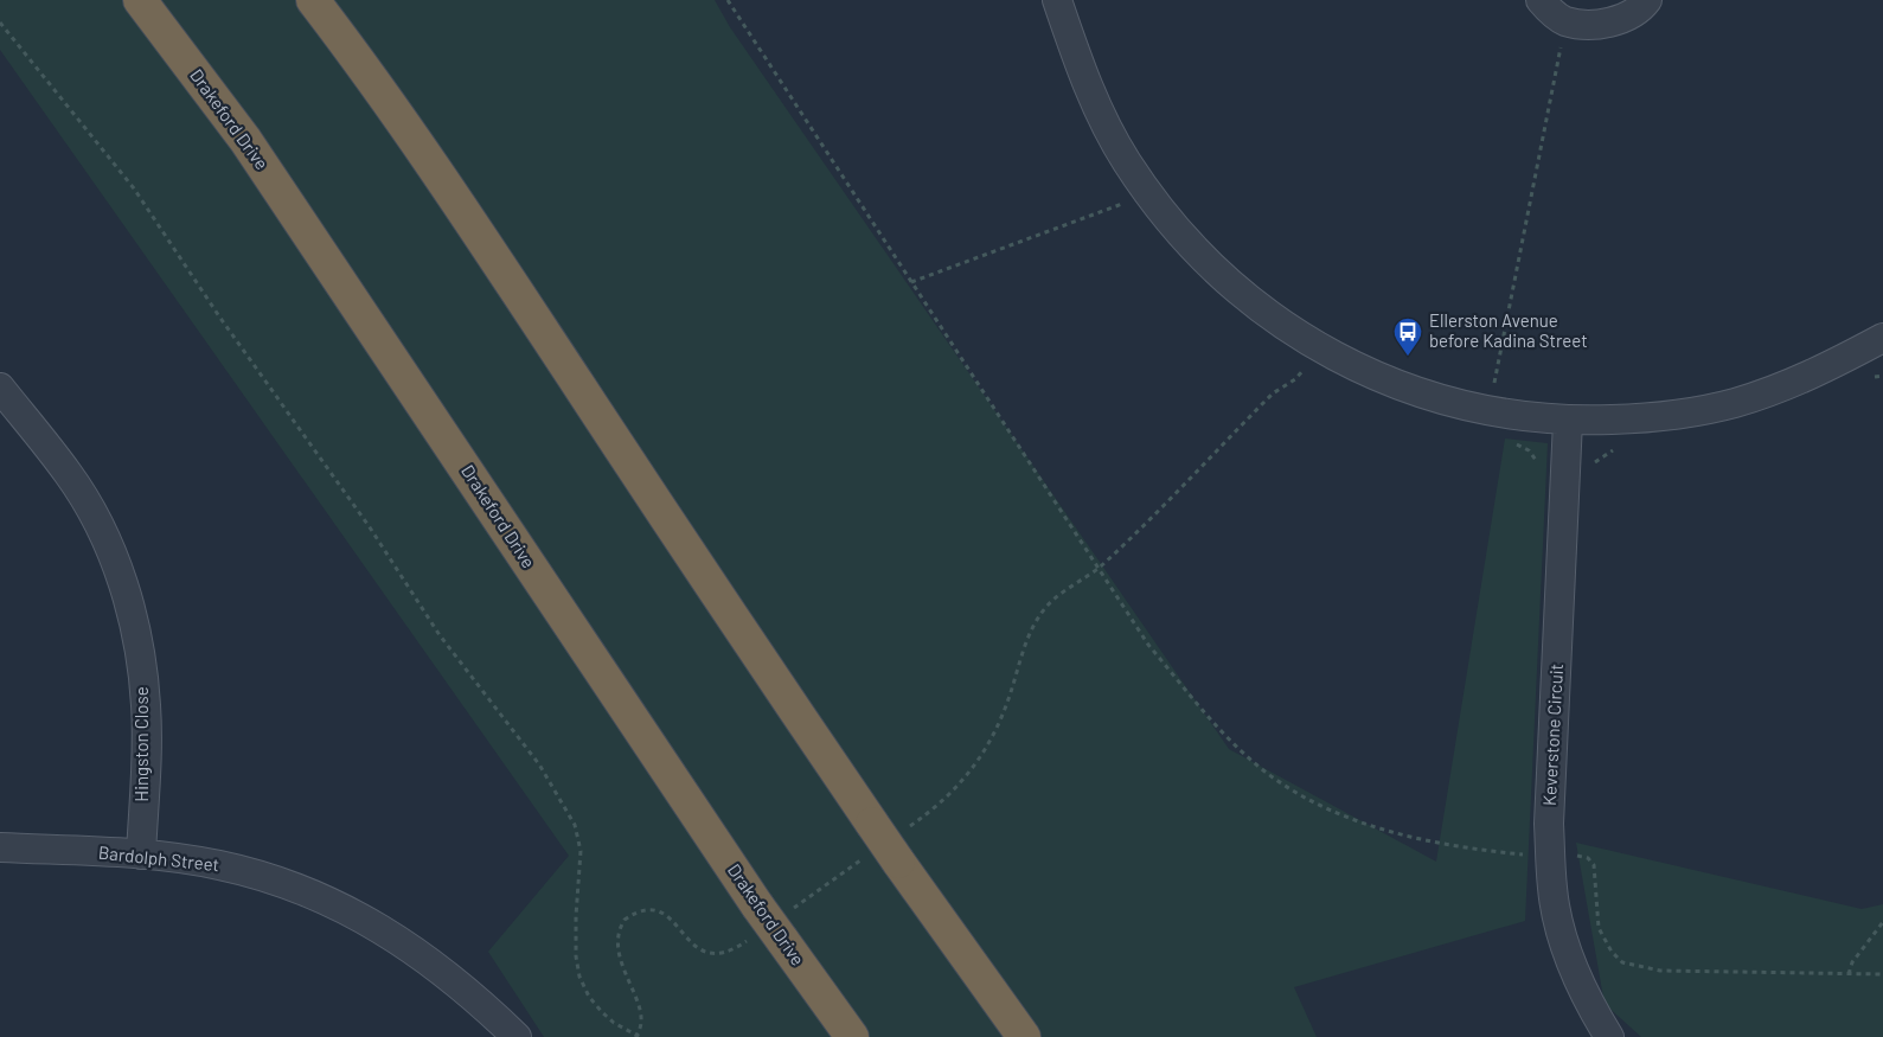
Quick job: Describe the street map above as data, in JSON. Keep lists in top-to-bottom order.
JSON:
{
  "streets": {
    "highway": ["Drakeford Drive"],
    "street": ["Keverstone Circuit", "Hingston Close", "Bardolph Street"]
  },
  "crossings": [
    ["Hingston Close", "Bardolph Street"]
  ],
  "places": {
    "bus stop": ["Ellerston Avenue before Kadina Street"]
  }
}
